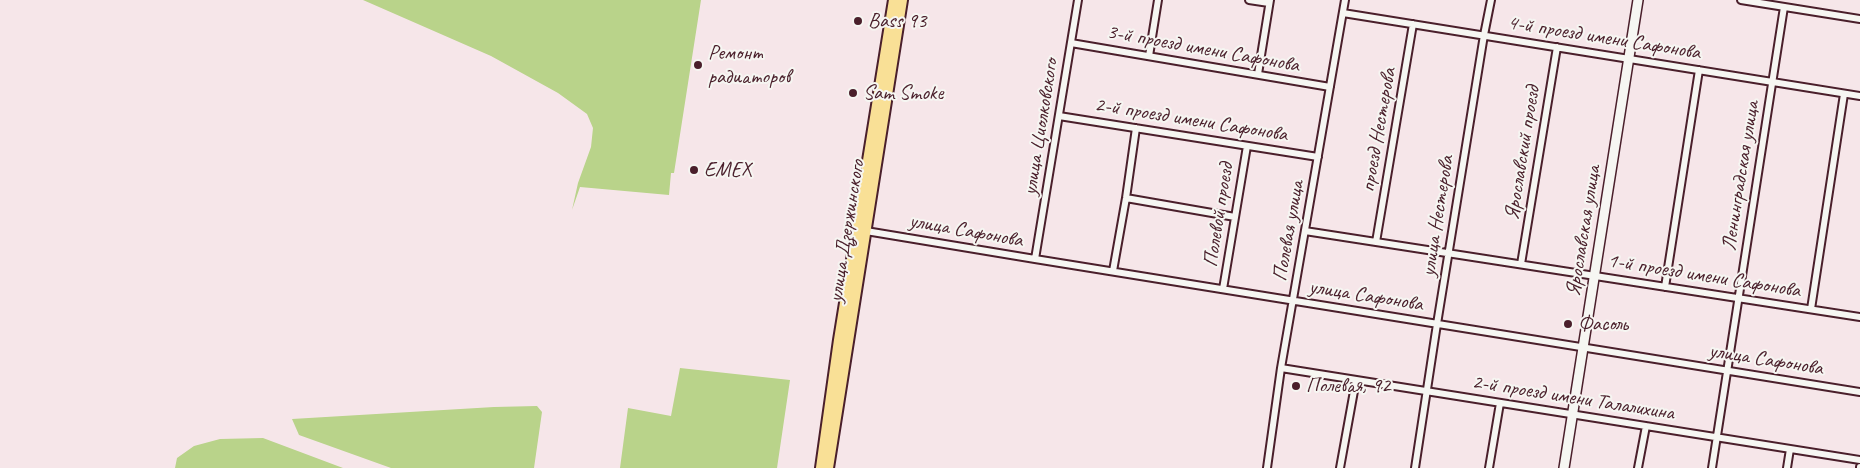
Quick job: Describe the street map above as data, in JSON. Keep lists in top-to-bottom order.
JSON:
{
  "streets": {
    "main road": ["улица Дзержинского"],
    "street": [
      "4-й проезд имени Сафонова",
      "3-й проезд имени Сафонова",
      "2-й проезд имени Сафонова",
      "улица Циолковского",
      "проезд Нестерова",
      "Ярославский проезд",
      "Ленинградская улица",
      "Полевой проезд",
      "улица Нестерова",
      "улица Сафонова",
      "Полевая улица",
      "Ярославская улица",
      "1-й проезд имени Сафонова",
      "2-й проезд имени Талалихина"
    ]
  },
  "crossings": [
    ["4-й проезд имени Сафонова", "проезд Нестерова"],
    ["4-й проезд имени Сафонова", "Ярославский проезд"],
    ["4-й проезд имени Сафонова", "Ленинградская улица"],
    ["4-й проезд имени Сафонова", "улица Нестерова"],
    ["4-й проезд имени Сафонова", "Полевая улица"],
    ["4-й проезд имени Сафонова", "Ярославская улица"],
    ["3-й проезд имени Сафонова", "улица Циолковского"],
    ["3-й проезд имени Сафонова", "Полевая улица"],
    ["2-й проезд имени Сафонова", "улица Циолковского"],
    ["2-й проезд имени Сафонова", "Полевой проезд"],
    ["2-й проезд имени Сафонова", "Полевая улица"],
    ["улица Циолковского", "улица Сафонова"],
    ["проезд Нестерова", "1-й проезд имени Сафонова"],
    ["Ярославский проезд", "1-й проезд имени Сафонова"],
    ["Ленинградская улица", "улица Сафонова"],
    ["Ленинградская улица", "1-й проезд имени Сафонова"],
    ["Ленинградская улица", "2-й проезд имени Талалихина"],
    ["Полевой проезд", "улица Сафонова"],
    ["улица Нестерова", "улица Сафонова"],
    ["улица Нестерова", "1-й проезд имени Сафонова"],
    ["улица Нестерова", "2-й проезд имени Талалихина"],
    ["улица Дзержинского", "улица Сафонова"],
    ["улица Сафонова", "Полевая улица"],
    ["улица Сафонова", "Ярославская улица"],
    ["Полевая улица", "1-й проезд имени Сафонова"],
    ["Полевая улица", "2-й проезд имени Талалихина"],
    ["Ярославская улица", "1-й проезд имени Сафонова"],
    ["Ярославская улица", "2-й проезд имени Талалихина"]
  ],
  "places": [
    "Bass 93",
    "Ремонт радиаторов",
    "Sam Smoke",
    "EMEX",
    "Фасоль",
    "Полевая, 92"
  ]
}
